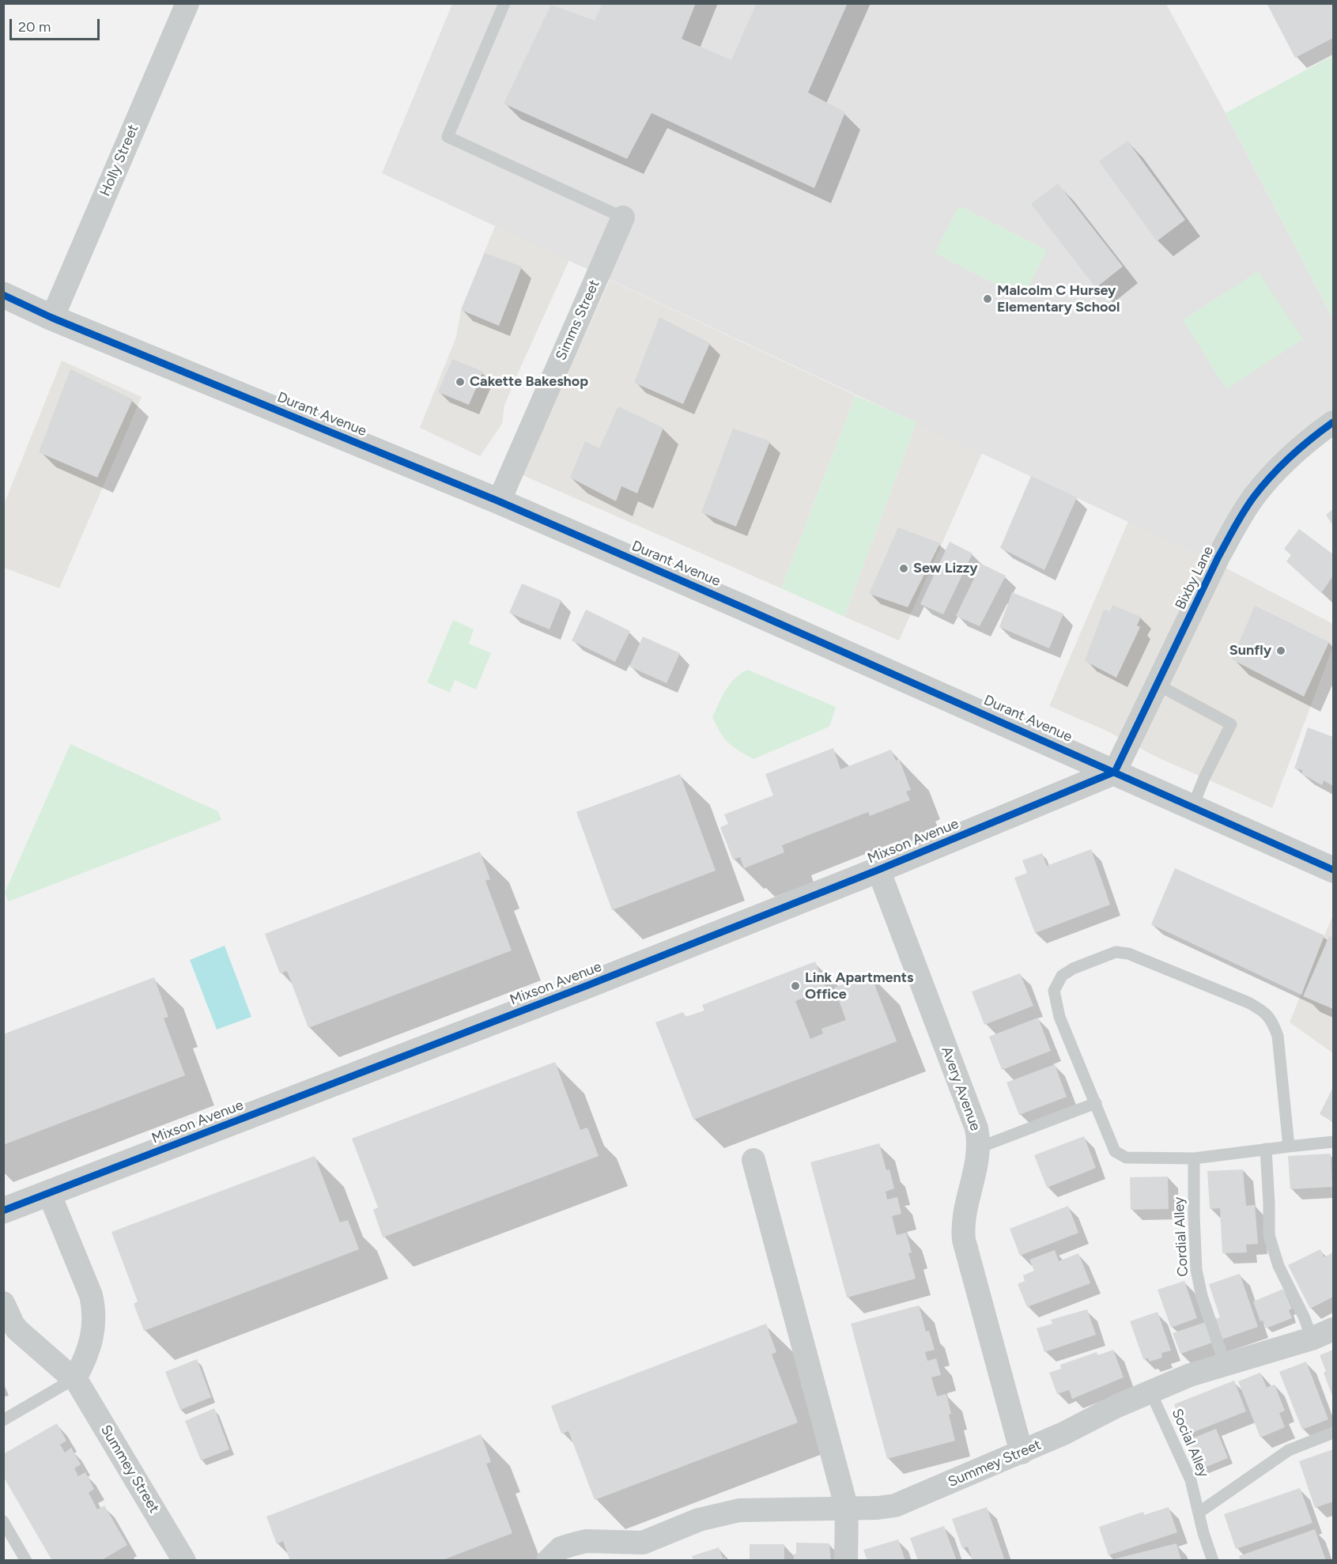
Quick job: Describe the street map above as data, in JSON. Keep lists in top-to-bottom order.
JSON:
{
  "streets": {
    "street": [
      "Holly Street",
      "Simms Street",
      "Durant Avenue",
      "Bixby Lane",
      "Mixson Avenue",
      "Avery Avenue",
      "Summey Street"
    ],
    "lane": ["Cordial Alley", "Social Alley"]
  },
  "crossings": [
    ["Holly Street", "Durant Avenue"],
    ["Simms Street", "Durant Avenue"],
    ["Durant Avenue", "Bixby Lane"],
    ["Durant Avenue", "Mixson Avenue"],
    ["Bixby Lane", "Mixson Avenue"],
    ["Mixson Avenue", "Avery Avenue"],
    ["Avery Avenue", "Summey Street"],
    ["Cordial Alley", "Summey Street"],
    ["Social Alley", "Summey Street"]
  ],
  "places": [
    "Malcolm C Hursey Elementary School",
    "Cakette Bakeshop",
    "Sew Lizzy",
    "Sunfly",
    "Link Apartments Office"
  ],
  "scale_bar": "20 m"
}
